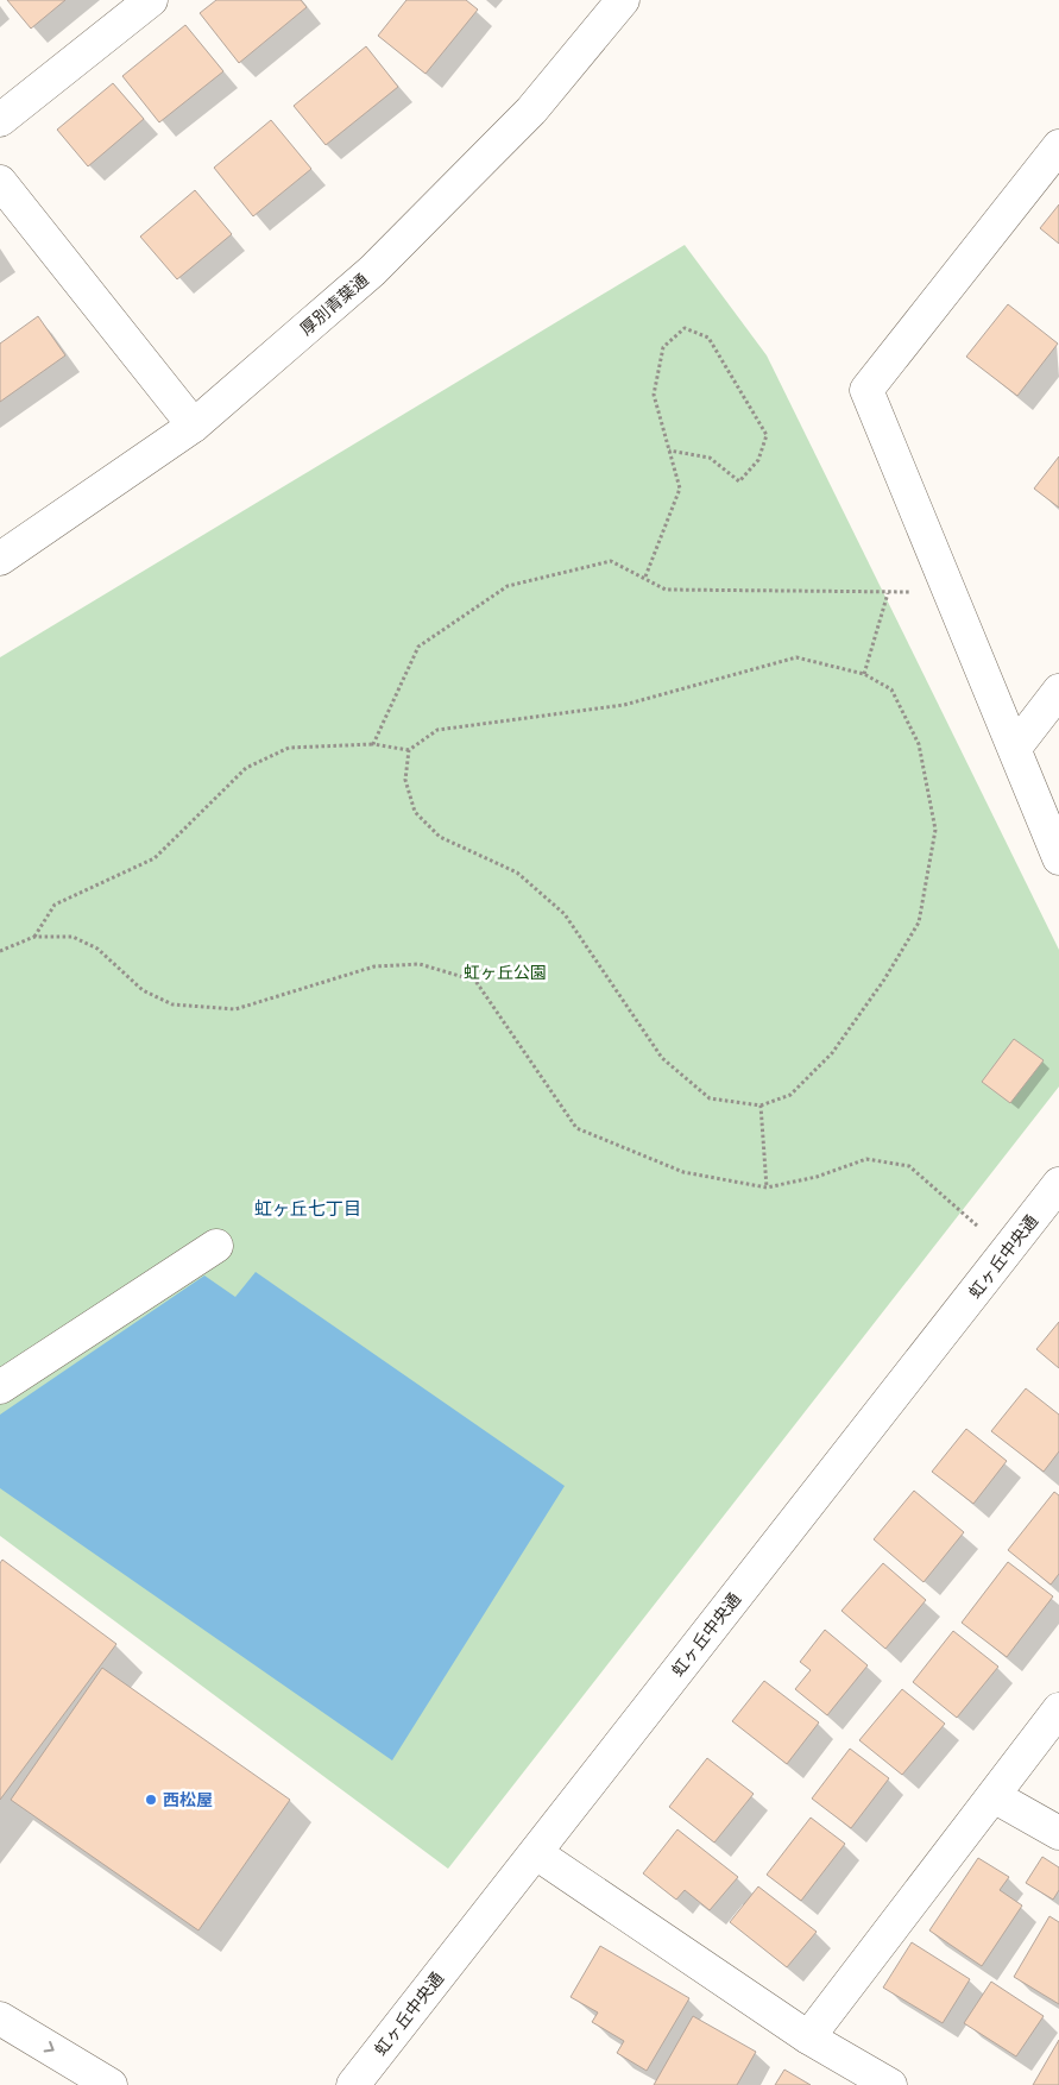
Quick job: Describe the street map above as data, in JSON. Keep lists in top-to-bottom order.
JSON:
{
  "streets": {
    "street": ["厚別青葉通", "虹ヶ丘中央通"]
  },
  "districts": ["虹ヶ丘七丁目"],
  "parks": ["虹ヶ丘公園"],
  "places": ["西松屋"]
}
